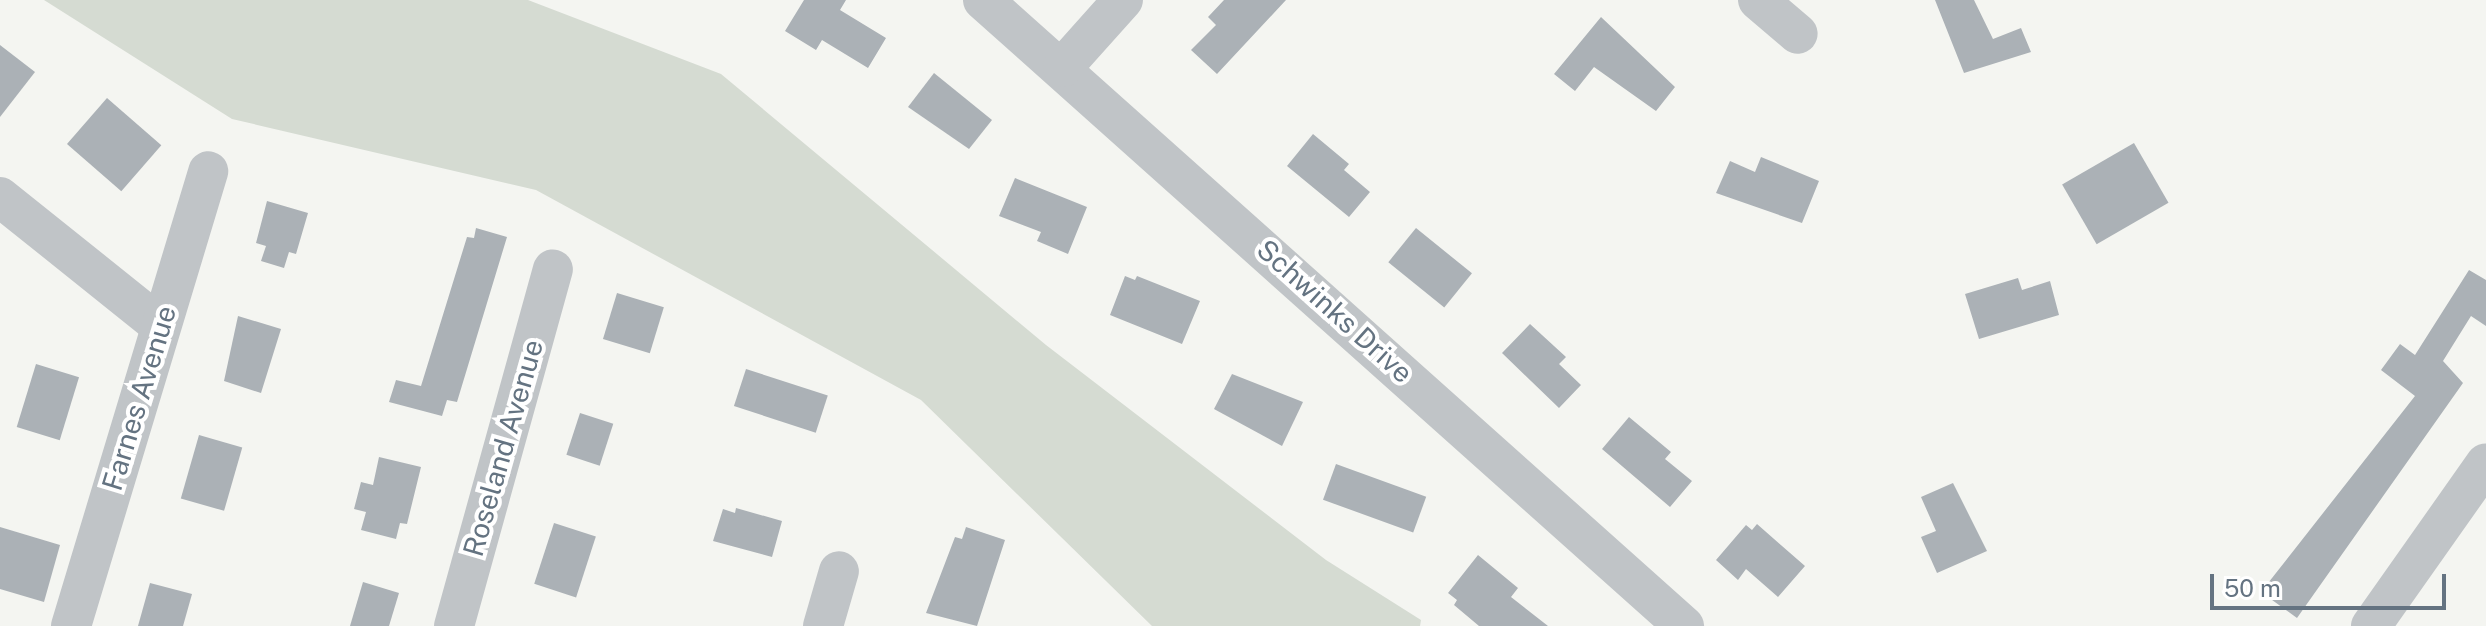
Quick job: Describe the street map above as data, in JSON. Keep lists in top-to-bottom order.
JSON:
{
  "streets": {
    "street": ["Schwinks Drive", "Farnes Avenue", "Roseland Avenue"]
  },
  "scale_bar": "50 m"
}
